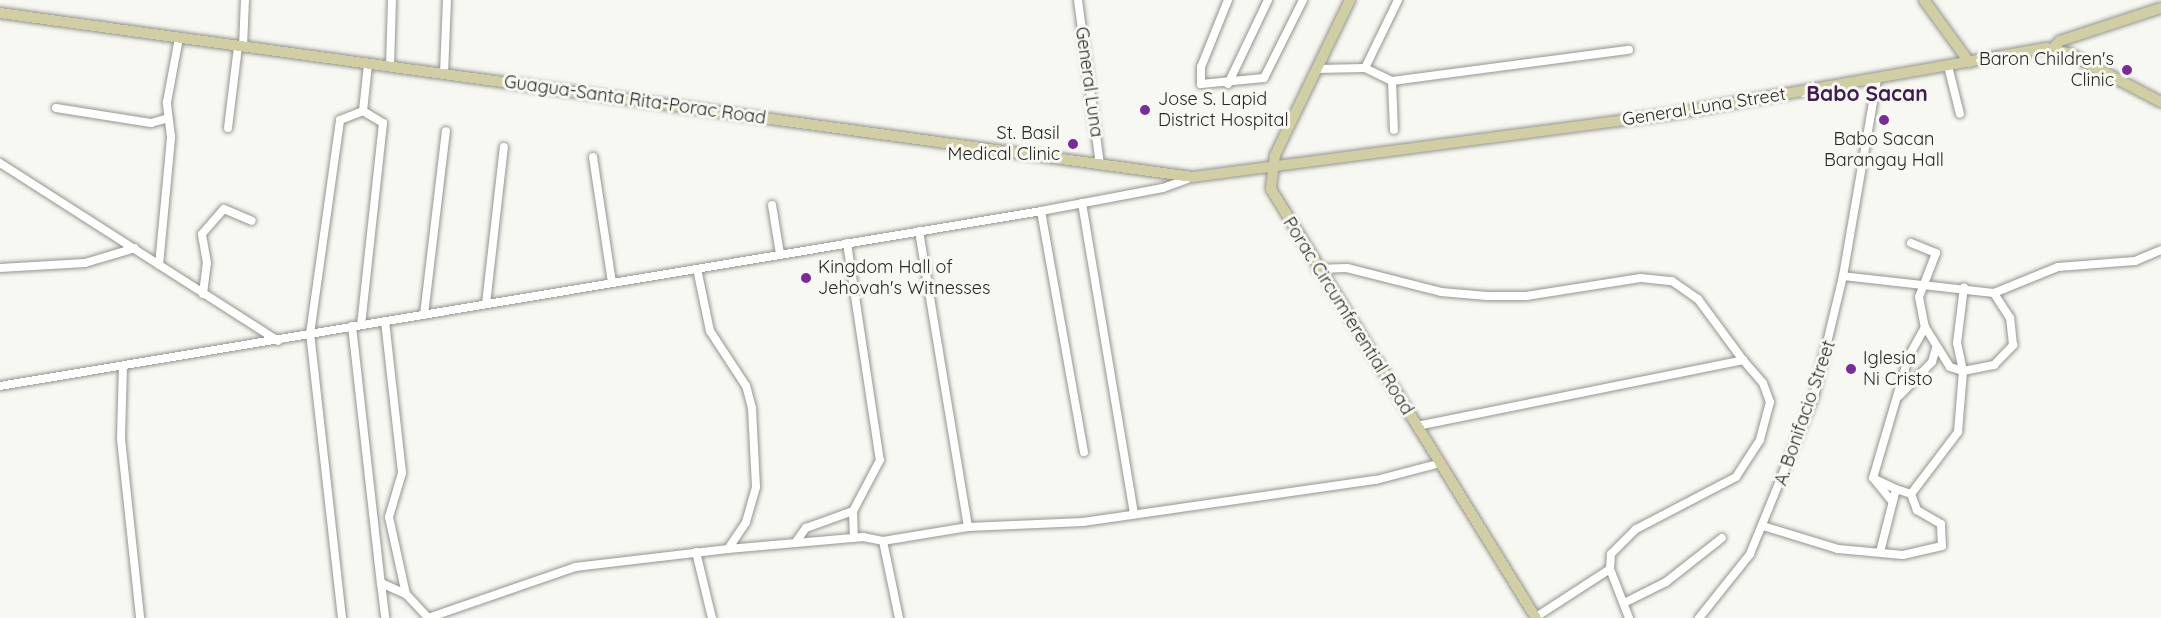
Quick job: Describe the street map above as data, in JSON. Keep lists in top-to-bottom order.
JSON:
{
  "streets": {
    "main road": ["Guagua-Santa Rita-Porac Road", "General Luna Street", "Porac Circumferential Road"],
    "street": ["General Luna", "A. Bonifacio Street"]
  },
  "crossings": [
    ["General Luna", "Guagua-Santa Rita-Porac Road"],
    ["Guagua-Santa Rita-Porac Road", "General Luna Street"],
    ["Guagua-Santa Rita-Porac Road", "Porac Circumferential Road"],
    ["General Luna Street", "Porac Circumferential Road"],
    ["General Luna Street", "A. Bonifacio Street"]
  ],
  "districts": ["Babo Sacan"],
  "places": [
    "Baron Children's Clinic",
    "Jose S. Lapid District Hospital",
    "Babo Sacan Barangay Hall",
    "St. Basil Medical Clinic",
    "Kingdom Hall of Jehovah's Witnesses",
    "Iglesia Ni Cristo"
  ]
}
